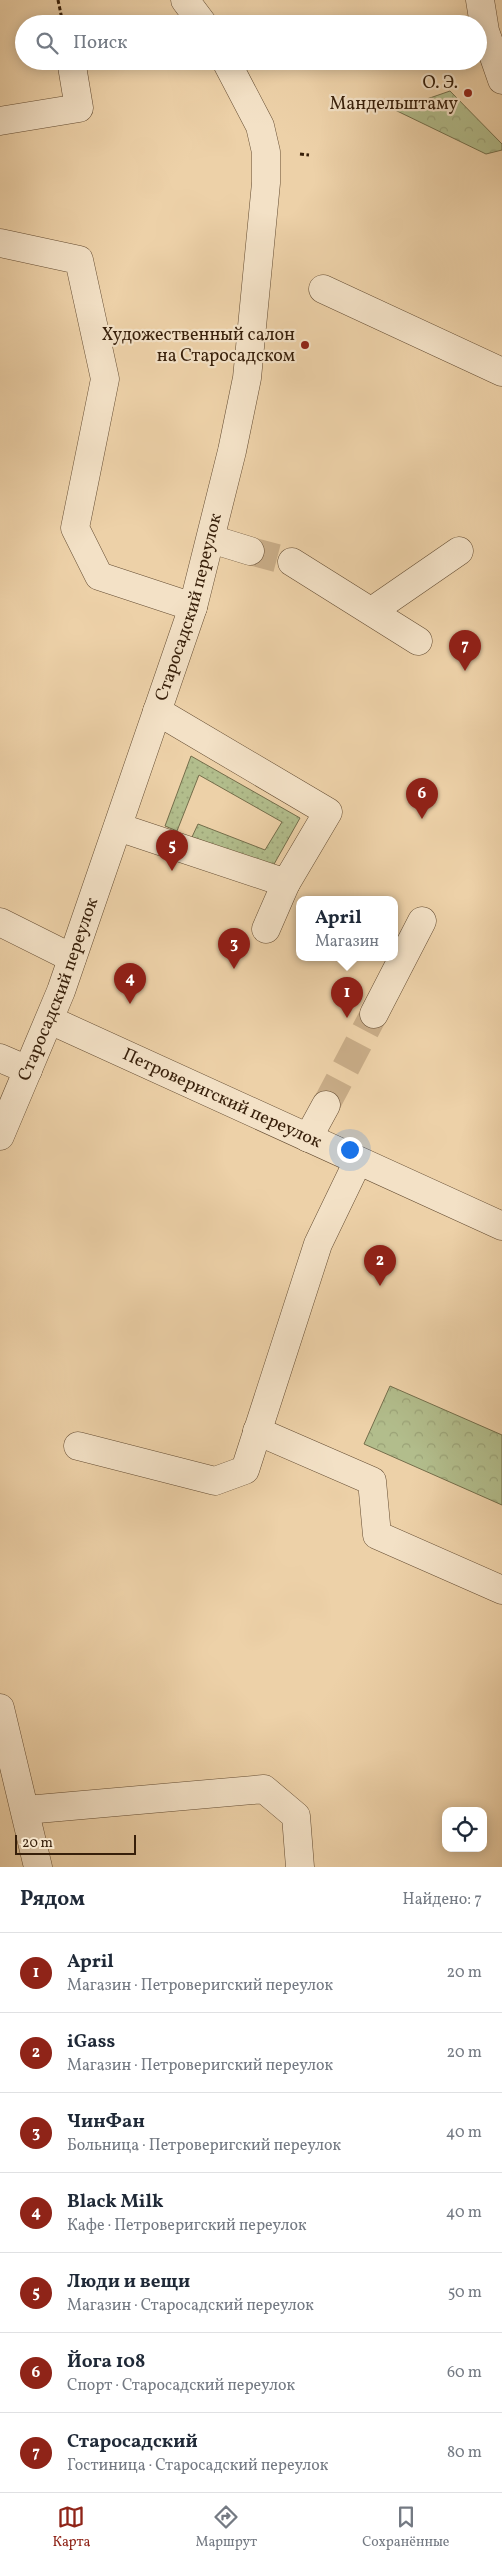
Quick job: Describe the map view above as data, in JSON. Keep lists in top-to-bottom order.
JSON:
{
  "streets": {
    "street": ["Старосадский переулок", "Петроверигский переулок"]
  },
  "crossings": [
    ["Старосадский переулок", "Петроверигский переулок"]
  ],
  "places": ["О. Э. Мандельштаму", "Художественный салон на Старосадском"],
  "scale_bar": "20 m",
  "page": {
    "search": "Поиск",
    "pins": [
      "7",
      "6",
      "5",
      "3",
      "4",
      "1",
      "2"
    ],
    "popup": ["April", "Магазин"],
    "scale": "20 m",
    "heading": ["Рядом", "Найдено: 7"],
    "list": [
      {
        "mark": "1",
        "name": "April",
        "note": "Магазин · Петроверигский переулок",
        "value": "20 m"
      },
      {
        "mark": "2",
        "name": "iGass",
        "note": "Магазин · Петроверигский переулок",
        "value": "20 m"
      },
      {
        "mark": "3",
        "name": "ЧинФан",
        "note": "Больница · Петроверигский переулок",
        "value": "40 m"
      },
      {
        "mark": "4",
        "name": "Black Milk",
        "note": "Кафе · Петроверигский переулок",
        "value": "40 m"
      },
      {
        "mark": "5",
        "name": "Люди и вещи",
        "note": "Магазин · Старосадский переулок",
        "value": "50 m"
      },
      {
        "mark": "6",
        "name": "Йога 108",
        "note": "Спорт · Старосадский переулок",
        "value": "60 m"
      },
      {
        "mark": "7",
        "name": "Старосадский",
        "note": "Гостиница · Старосадский переулок",
        "value": "80 m"
      }
    ],
    "nav": ["Карта", "Маршрут", "Сохранённые"]
  }
}
